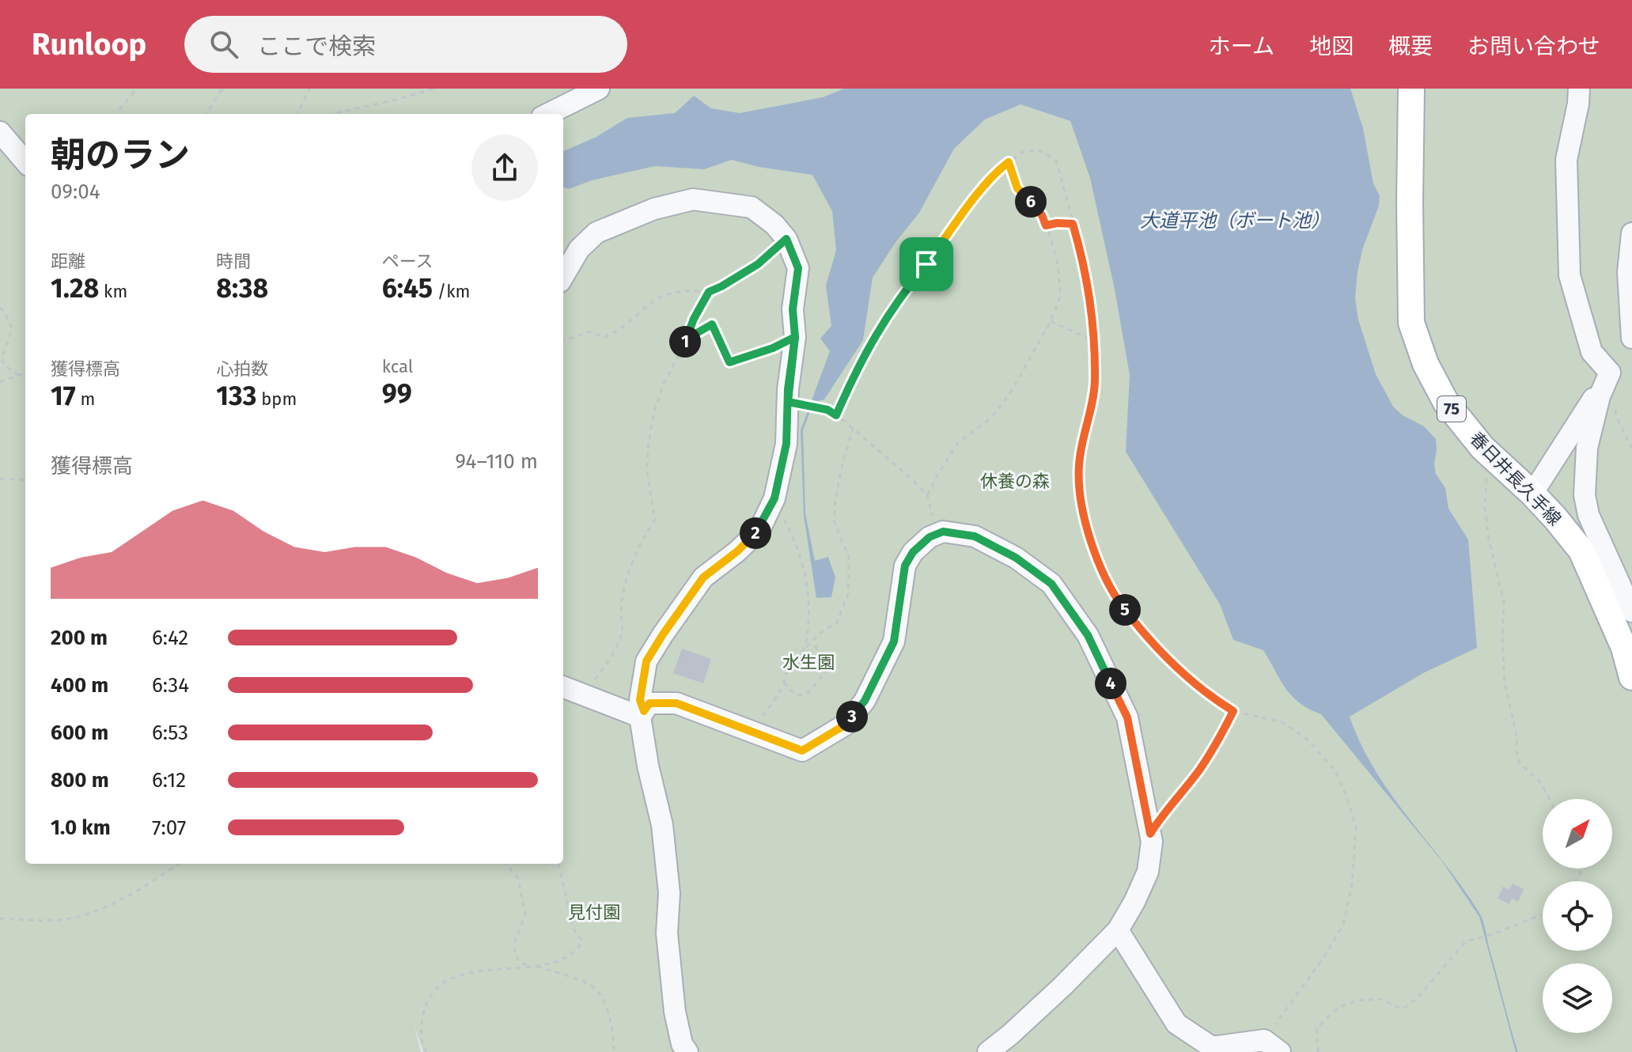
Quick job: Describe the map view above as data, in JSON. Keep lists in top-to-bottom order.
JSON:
{
  "streets": {
    "main road": ["75", "春日井長久手線"]
  },
  "water": ["大道平池（ボート池）"],
  "parks": ["休養の森", "水生園", "見付園"],
  "north": "top right",
  "page": {
    "header": "Runloop",
    "search": "ここで検索",
    "nav": [
      "ホーム",
      "地図",
      "概要",
      "お問い合わせ"
    ],
    "heading": ["朝のラン", "09:04"],
    "pins": [
      "6",
      "1",
      "2",
      "5",
      "4",
      "3"
    ],
    "stats": [
      ["距離", "1.28 km"],
      ["時間", "8:38"],
      ["ペース", "6:45 /km"],
      ["獲得標高", "17 m"],
      ["心拍数", "133 bpm"],
      ["kcal", "99"]
    ],
    "chart": ["獲得標高", "94–110 m"],
    "list": [
      {
        "name": "200 m",
        "note": "6:42"
      },
      {
        "name": "400 m",
        "note": "6:34"
      },
      {
        "name": "600 m",
        "note": "6:53"
      },
      {
        "name": "800 m",
        "note": "6:12"
      },
      {
        "name": "1.0 km",
        "note": "7:07"
      }
    ]
  }
}
